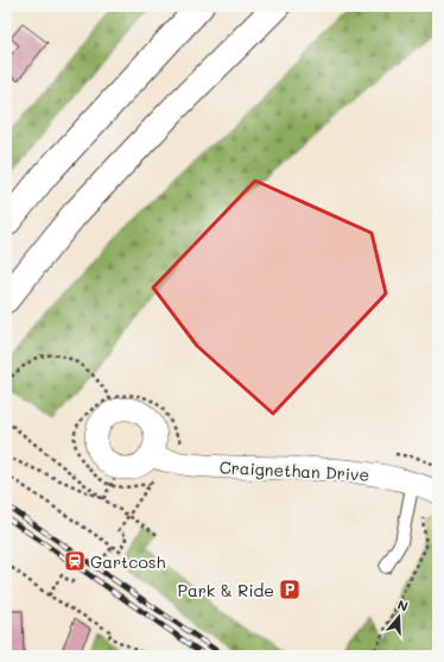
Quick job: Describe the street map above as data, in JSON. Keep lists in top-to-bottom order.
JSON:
{
  "streets": {
    "street": ["Craignethan Drive"]
  },
  "places": {
    "station": ["Gartcosh"],
    "parking": ["Park & Ride"]
  },
  "north": "top"
}
